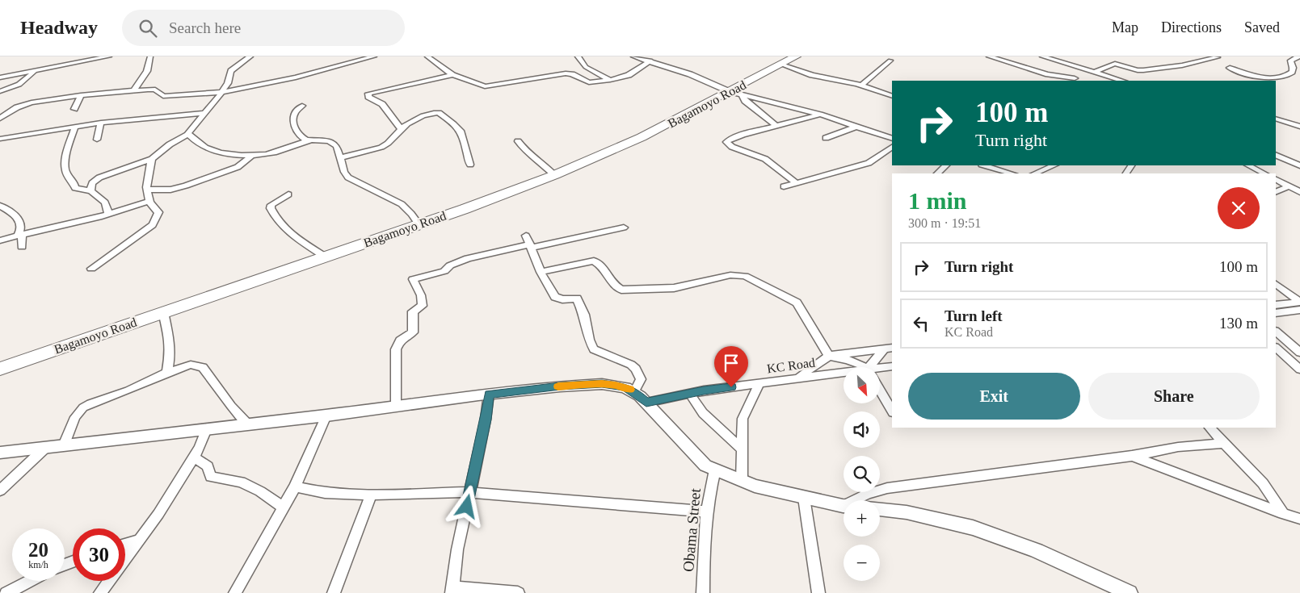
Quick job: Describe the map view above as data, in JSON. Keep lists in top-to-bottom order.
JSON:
{
  "streets": {
    "highway": ["Bagamoyo Road"],
    "street": ["KC Road", "Obama Street"]
  },
  "north": "bottom right",
  "page": {
    "header": "Headway",
    "search": "Search here",
    "nav": ["Map", "Directions", "Saved"],
    "turn": ["100 m", "Turn right"],
    "heading": ["1 min", "300 m · 19:51"],
    "list": [
      {
        "name": "Turn right",
        "value": "100 m"
      },
      {
        "name": "Turn left",
        "note": "KC Road",
        "value": "130 m"
      }
    ],
    "buttons": ["Exit", "Share"],
    "map_buttons": ["+", "−"],
    "speed": "20 km/h",
    "limit": "30"
  }
}
